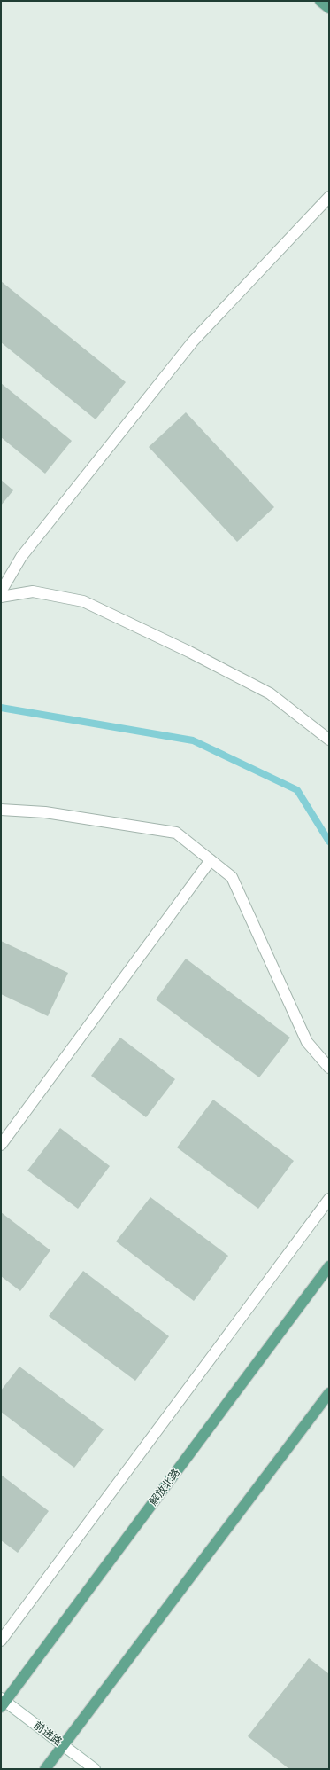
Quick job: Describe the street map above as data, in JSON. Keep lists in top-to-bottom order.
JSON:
{
  "streets": {
    "main road": ["解放北路"],
    "street": ["前进路"]
  },
  "crossings": [
    ["解放北路", "前进路"]
  ]
}
